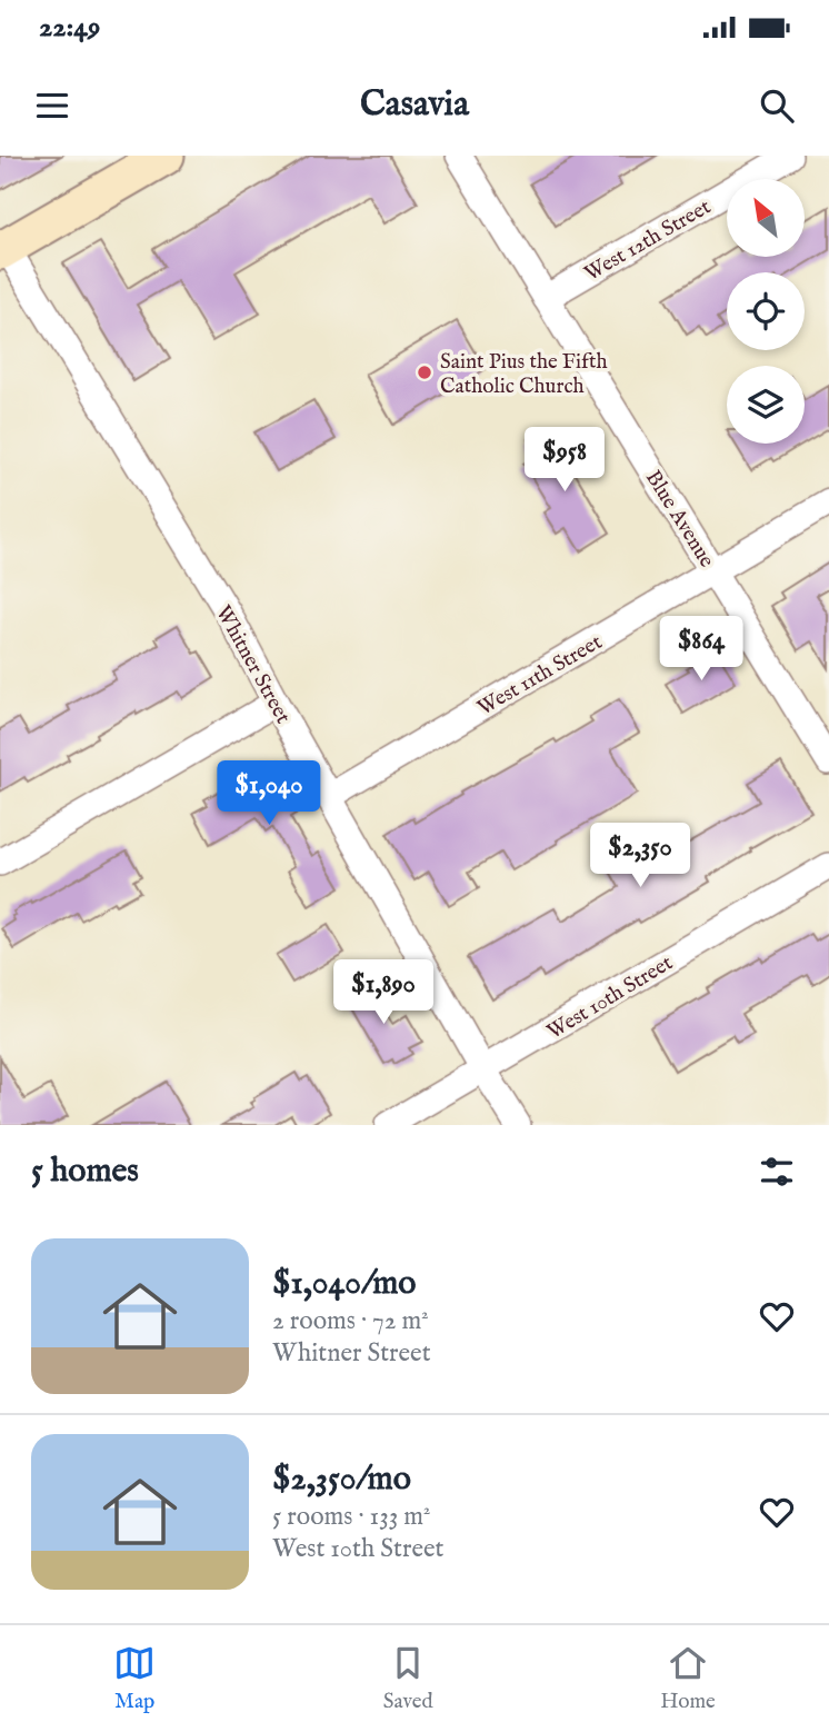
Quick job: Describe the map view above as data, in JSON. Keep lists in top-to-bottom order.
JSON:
{
  "streets": {
    "street": [
      "West 12th Street",
      "Blue Avenue",
      "Whitner Street",
      "West 11th Street",
      "West 10th Street"
    ]
  },
  "crossings": [
    ["West 12th Street", "Blue Avenue"],
    ["Blue Avenue", "West 11th Street"],
    ["Whitner Street", "West 11th Street"],
    ["Whitner Street", "West 10th Street"]
  ],
  "places": ["Saint Pius the Fifth Catholic Church"],
  "north": "top left",
  "page": {
    "status": "22:49",
    "header": "Casavia",
    "price": [
      "$958",
      "$864",
      "$1,040",
      "$2,350",
      "$1,890"
    ],
    "heading": "5 homes",
    "list": [
      {
        "name": "$1,040/mo",
        "note": "2 rooms · 72 m² · Whitner Street"
      },
      {
        "name": "$2,350/mo",
        "note": "5 rooms · 133 m² · West 10th Street"
      }
    ],
    "tabs": ["Map", "Saved", "Home"]
  }
}
